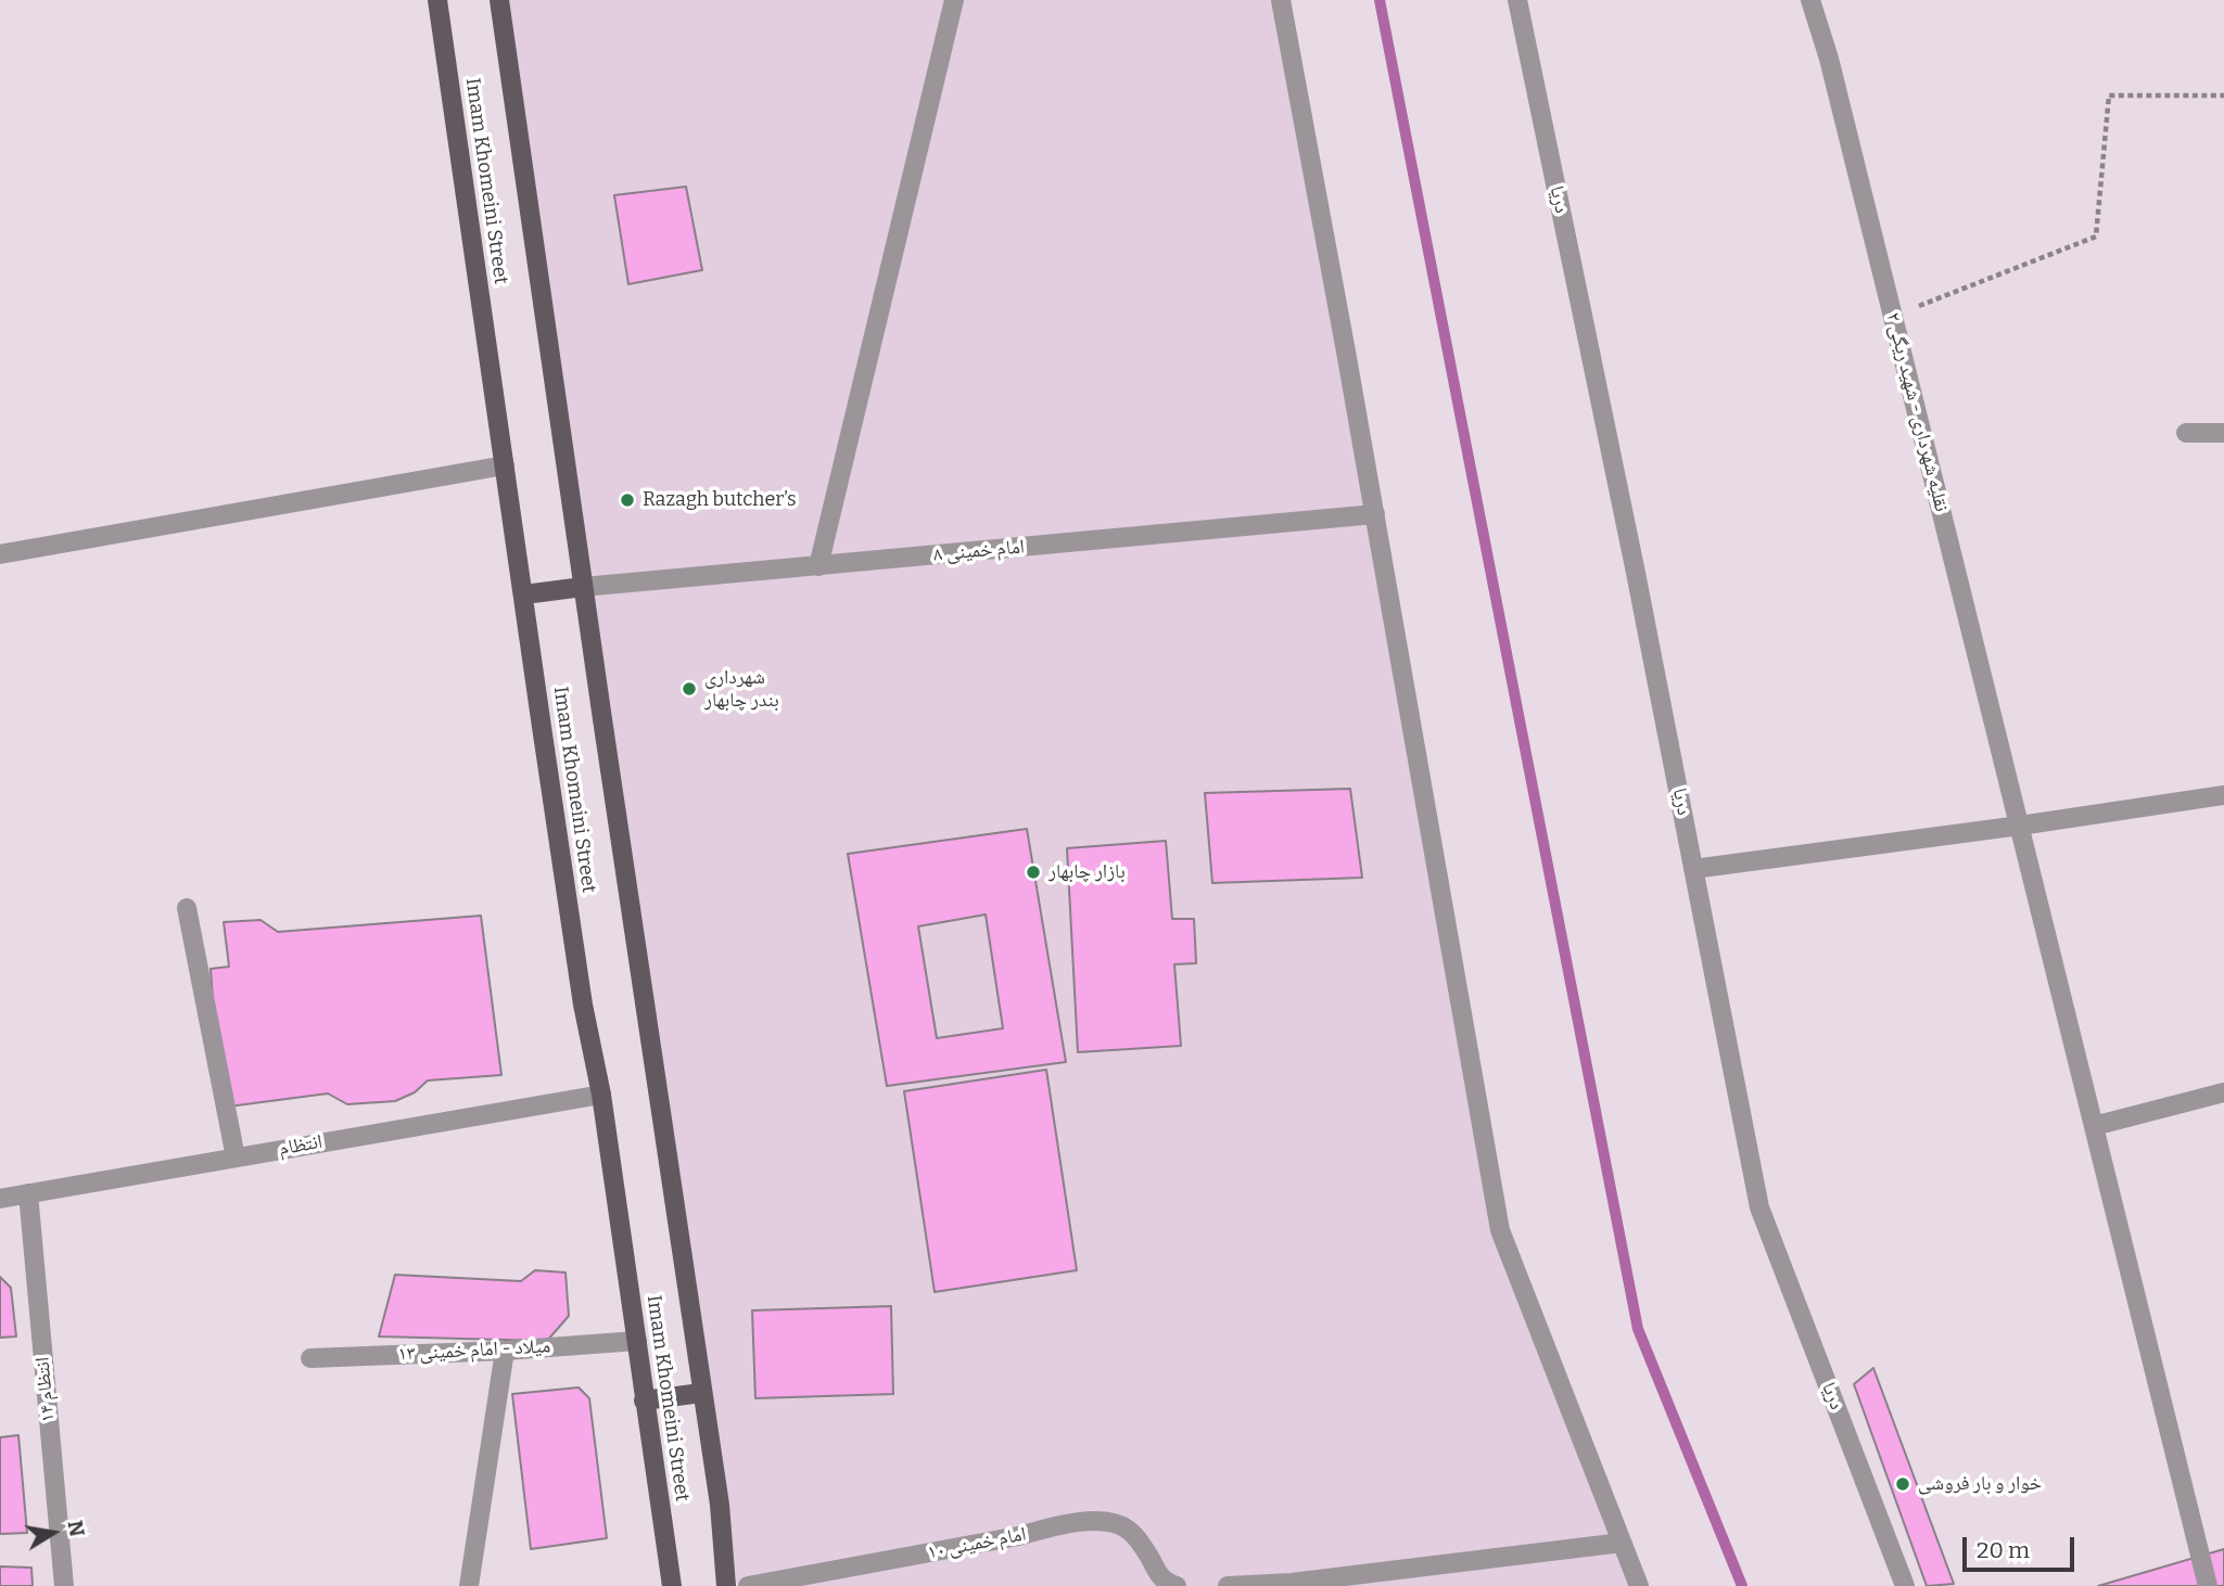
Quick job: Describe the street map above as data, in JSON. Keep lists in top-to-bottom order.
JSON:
{
  "streets": {
    "main road": ["Imam Khomeini Street"],
    "street": [
      "دریا",
      "نقلیه شهرداری - شهید ریگی ۲",
      "امام خمینی ۸",
      "انتظام",
      "میلاد - امام خمینی ۱۳",
      "انتظام ۱۴",
      "امام خمینی ۱۰"
    ]
  },
  "crossings": [
    ["Imam Khomeini Street", "امام خمینی ۸"],
    ["Imam Khomeini Street", "انتظام"],
    ["Imam Khomeini Street", "میلاد - امام خمینی ۱۳"],
    ["انتظام", "انتظام ۱۴"]
  ],
  "places": [
    "Razagh butcher’s",
    "شهرداری بندر چابهار",
    "بازار چابهار",
    "خوار و بار فروشی"
  ],
  "scale_bar": "20 m",
  "north": "right"
}
